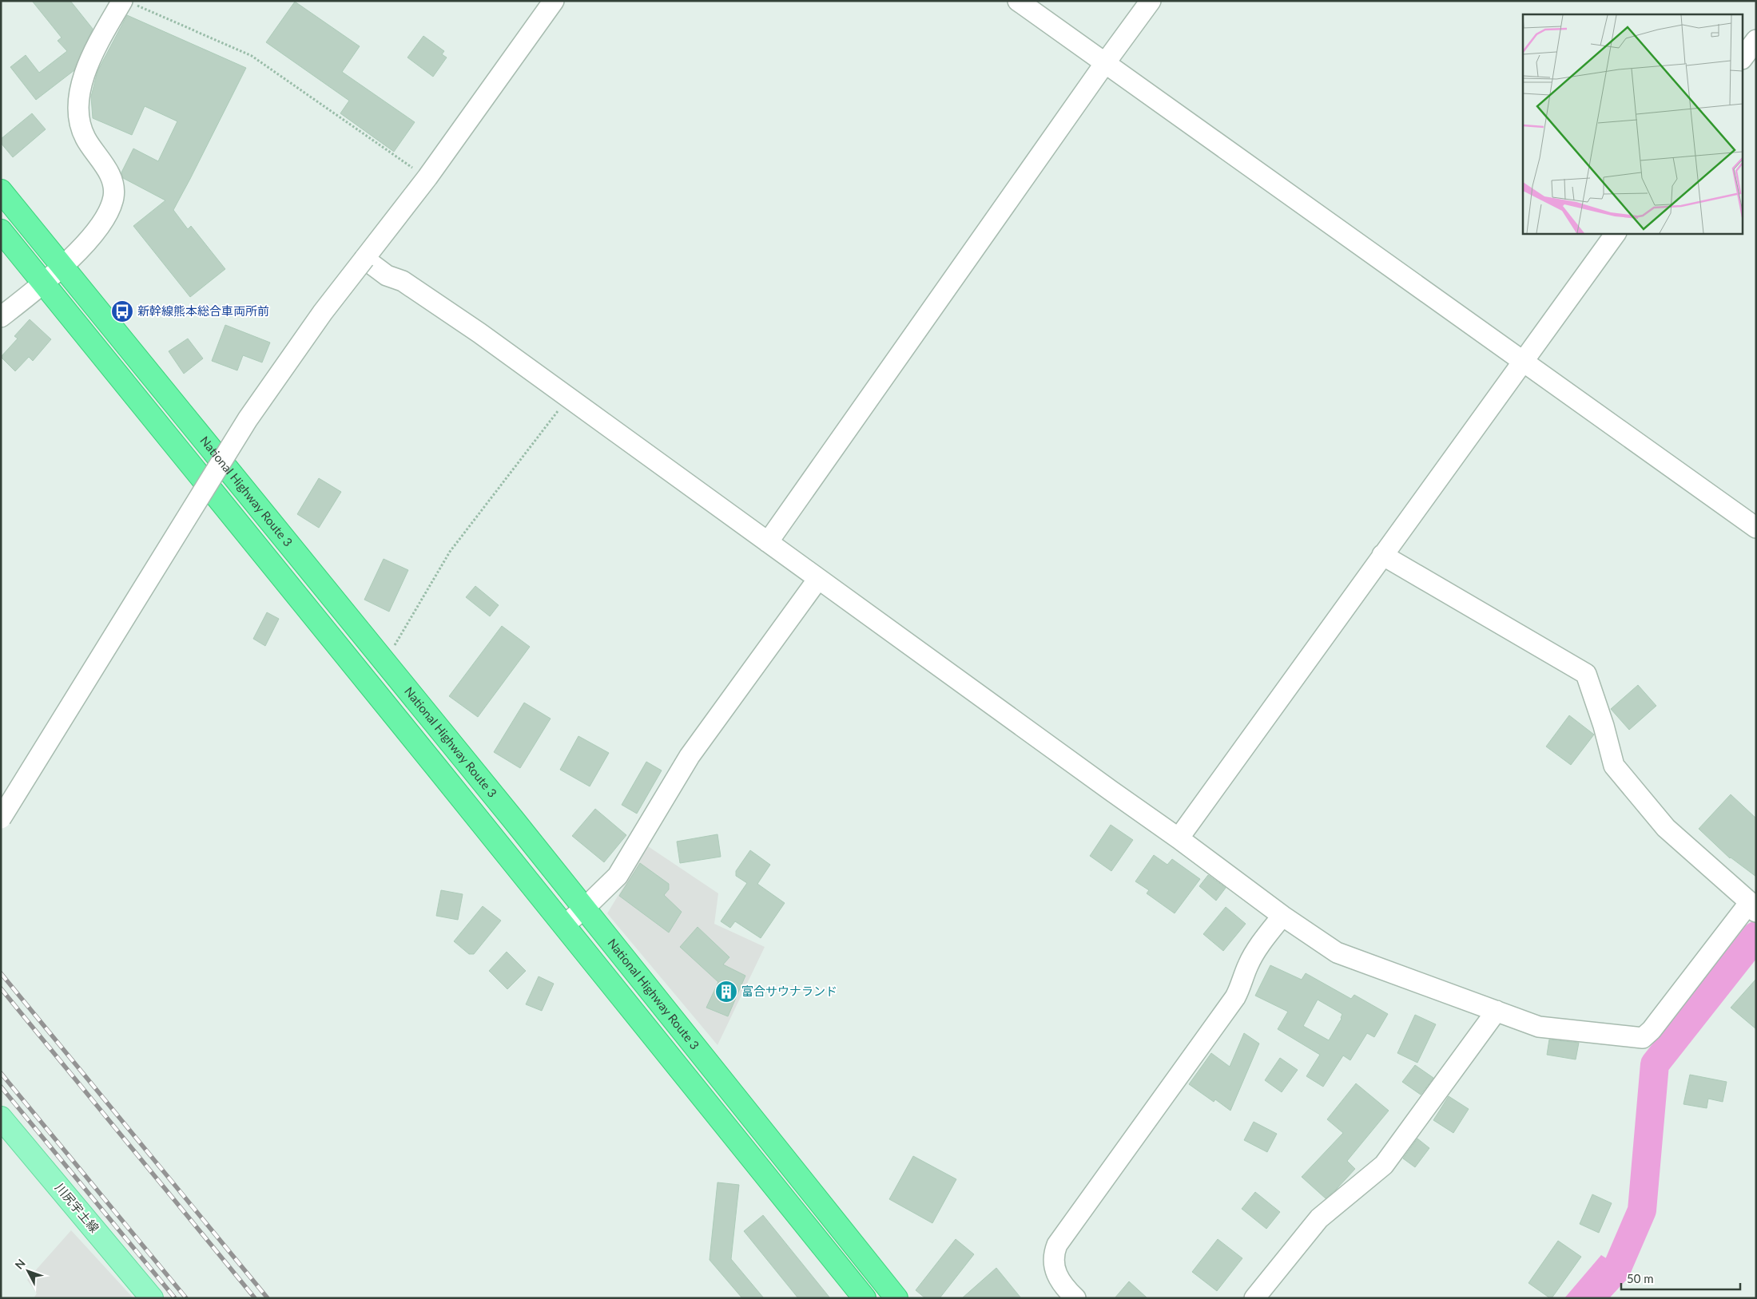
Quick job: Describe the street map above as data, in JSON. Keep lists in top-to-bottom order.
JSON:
{
  "streets": {
    "highway": ["National Highway Route 3"],
    "main road": ["川尻宇土線"]
  },
  "places": {
    "bus stop": ["新幹線熊本総合車両所前"],
    "building": ["富合サウナランド"]
  },
  "scale_bar": "50 m",
  "north": "top left"
}
